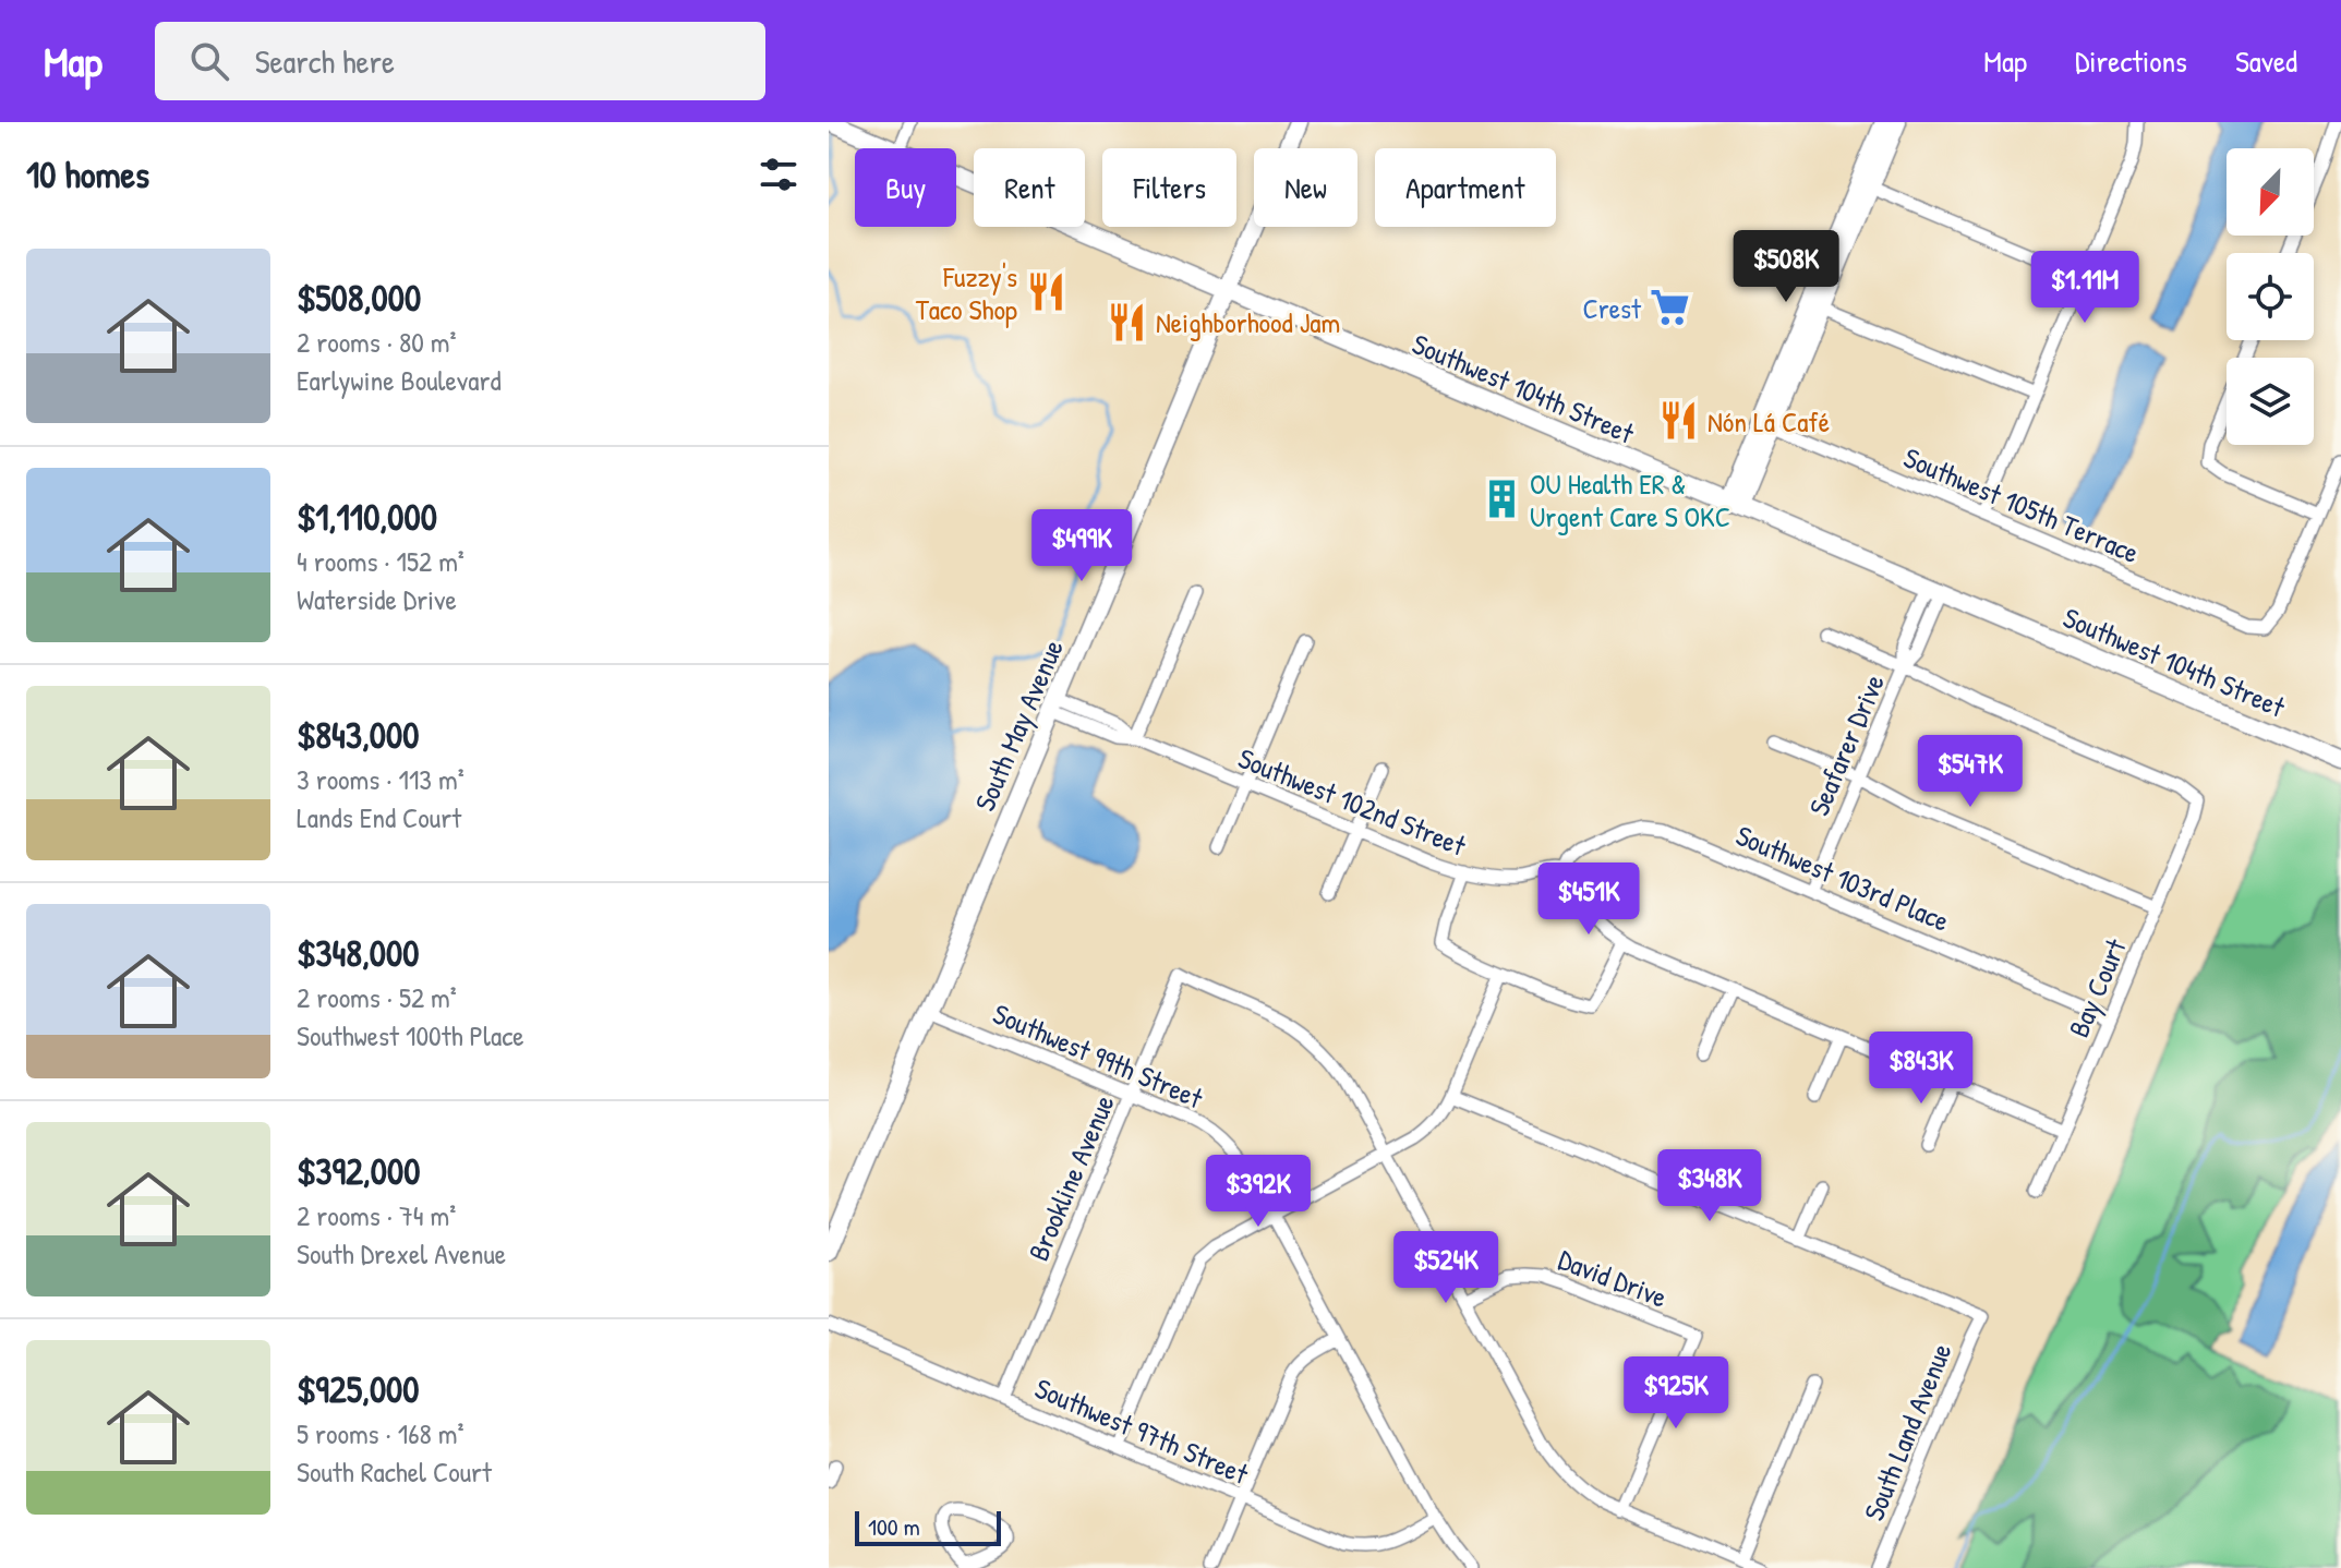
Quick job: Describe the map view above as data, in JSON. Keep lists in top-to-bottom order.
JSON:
{
  "streets": {
    "main road": ["Southwest 104th Street", "South May Avenue"],
    "street": [
      "Southwest 105th Terrace",
      "Seafarer Drive",
      "Southwest 102nd Street",
      "Southwest 103rd Place",
      "Bay Court",
      "Southwest 99th Street",
      "Brookline Avenue",
      "David Drive",
      "Southwest 97th Street",
      "South Land Avenue"
    ]
  },
  "crossings": [
    ["Southwest 104th Street", "South May Avenue"],
    ["Southwest 104th Street", "Seafarer Drive"],
    ["South May Avenue", "Southwest 102nd Street"],
    ["South May Avenue", "Southwest 99th Street"],
    ["Seafarer Drive", "Southwest 103rd Place"],
    ["Seafarer Drive", "Bay Court"],
    ["Southwest 102nd Street", "Southwest 103rd Place"],
    ["Southwest 103rd Place", "Bay Court"],
    ["Southwest 99th Street", "Brookline Avenue"],
    ["Southwest 99th Street", "Southwest 97th Street"],
    ["Brookline Avenue", "Southwest 97th Street"]
  ],
  "places": {
    "restaurant": ["Fuzzy's Taco Shop", "Neighborhood Jam", "Nón Lá Café"],
    "supermarket": ["Crest"],
    "building": ["OU Health ER & Urgent Care S OKC"]
  },
  "scale_bar": "100 m",
  "north": "bottom left",
  "page": {
    "header": "Map",
    "search": "Search here",
    "nav": ["Map", "Directions", "Saved"],
    "heading": "10 homes",
    "chip": [
      "Buy",
      "Rent",
      "Filters",
      "New",
      "Apartment"
    ],
    "list": [
      {
        "name": "$508,000",
        "note": "2 rooms · 80 m² · Earlywine Boulevard"
      },
      {
        "name": "$1,110,000",
        "note": "4 rooms · 152 m² · Waterside Drive"
      },
      {
        "name": "$843,000",
        "note": "3 rooms · 113 m² · Lands End Court"
      },
      {
        "name": "$348,000",
        "note": "2 rooms · 52 m² · Southwest 100th Place"
      },
      {
        "name": "$392,000",
        "note": "2 rooms · 74 m² · South Drexel Avenue"
      },
      {
        "name": "$925,000",
        "note": "5 rooms · 168 m² · South Rachel Court"
      }
    ],
    "price": [
      "$508K",
      "$1.11M",
      "$499K",
      "$547K",
      "$451K",
      "$843K",
      "$348K",
      "$392K",
      "$524K",
      "$925K"
    ],
    "scale": "100 m"
  }
}
